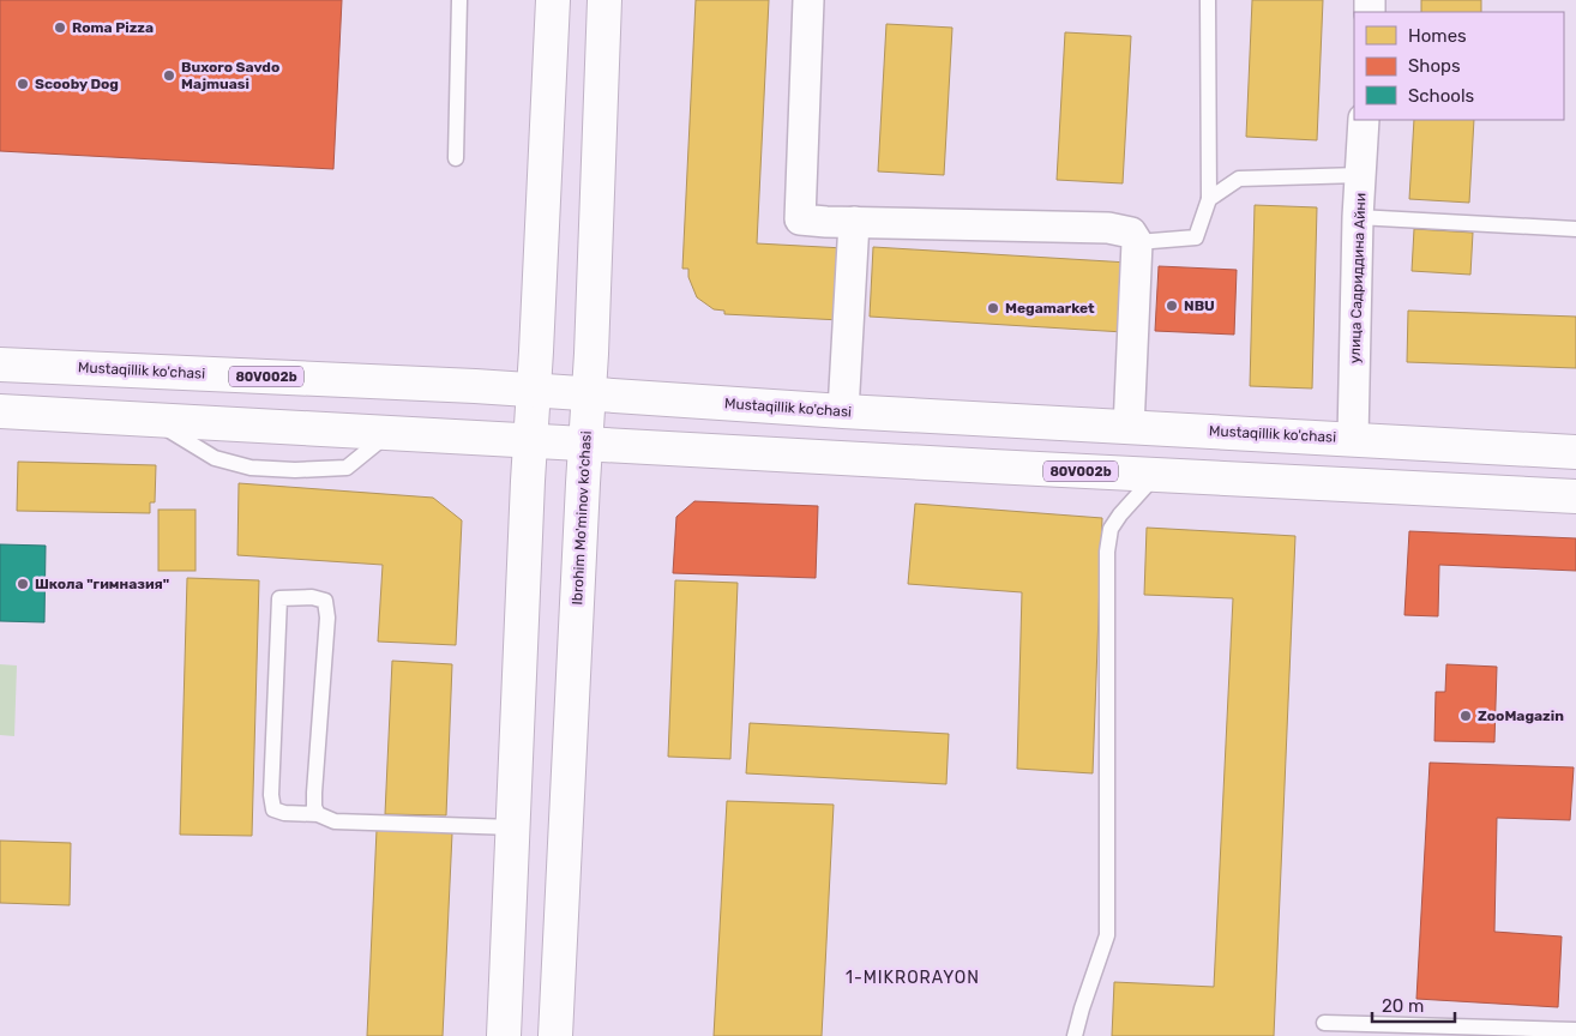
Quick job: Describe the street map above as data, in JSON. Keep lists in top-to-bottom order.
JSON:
{
  "streets": {
    "main road": ["Mustaqillik ko'chasi", "80V002b", "Ibrohim Mo'minov ko'chasi"],
    "street": ["улица Садриддина Айни"]
  },
  "crossings": [
    ["улица Садриддина Айни", "Mustaqillik ko'chasi"],
    ["Mustaqillik ko'chasi", "Ibrohim Mo'minov ko'chasi"],
    ["80V002b", "Ibrohim Mo'minov ko'chasi"]
  ],
  "districts": ["1-MIKRORAYON"],
  "places": [
    "Roma Pizza",
    "Buxoro Savdo Majmuasi",
    "Scooby Dog",
    "NBU",
    "Megamarket",
    "Школа \"гимназия\"",
    "ZooMagazin"
  ],
  "legend": ["Homes", "Shops", "Schools"],
  "scale_bar": "20 m"
}
